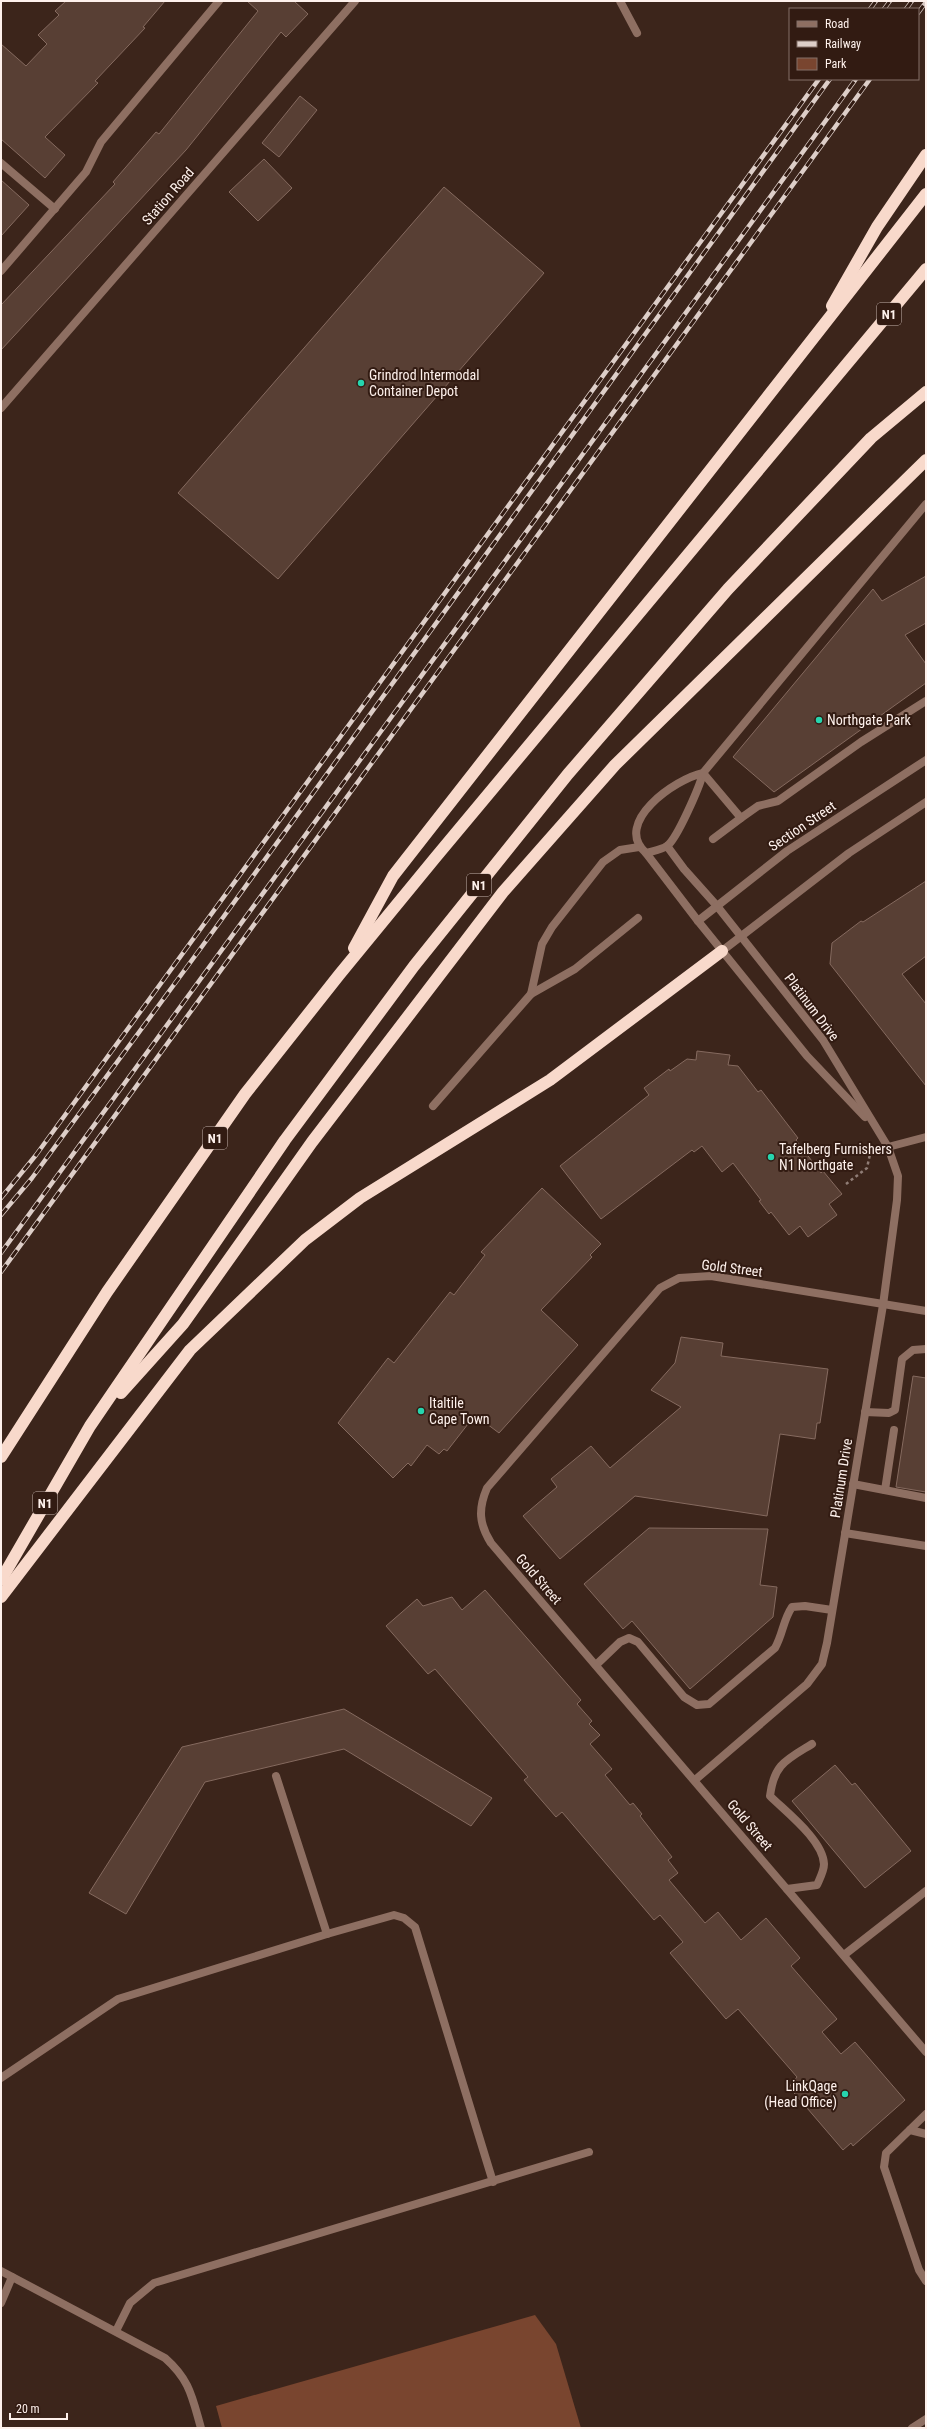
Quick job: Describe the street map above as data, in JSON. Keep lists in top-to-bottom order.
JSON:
{
  "streets": {
    "highway": ["N1"],
    "street": [
      "Station Road",
      "Section Street",
      "Platinum Drive",
      "Gold Street"
    ]
  },
  "crossings": [
    ["Section Street", "Platinum Drive"],
    ["Platinum Drive", "Gold Street"]
  ],
  "places": [
    "Grindrod Intermodal Container Depot",
    "Northgate Park",
    "Tafelberg Furnishers N1 Northgate",
    "Italtile Cape Town",
    "LinkQage (Head Office)"
  ],
  "legend": ["Road", "Railway", "Park"],
  "scale_bar": "20 m"
}
